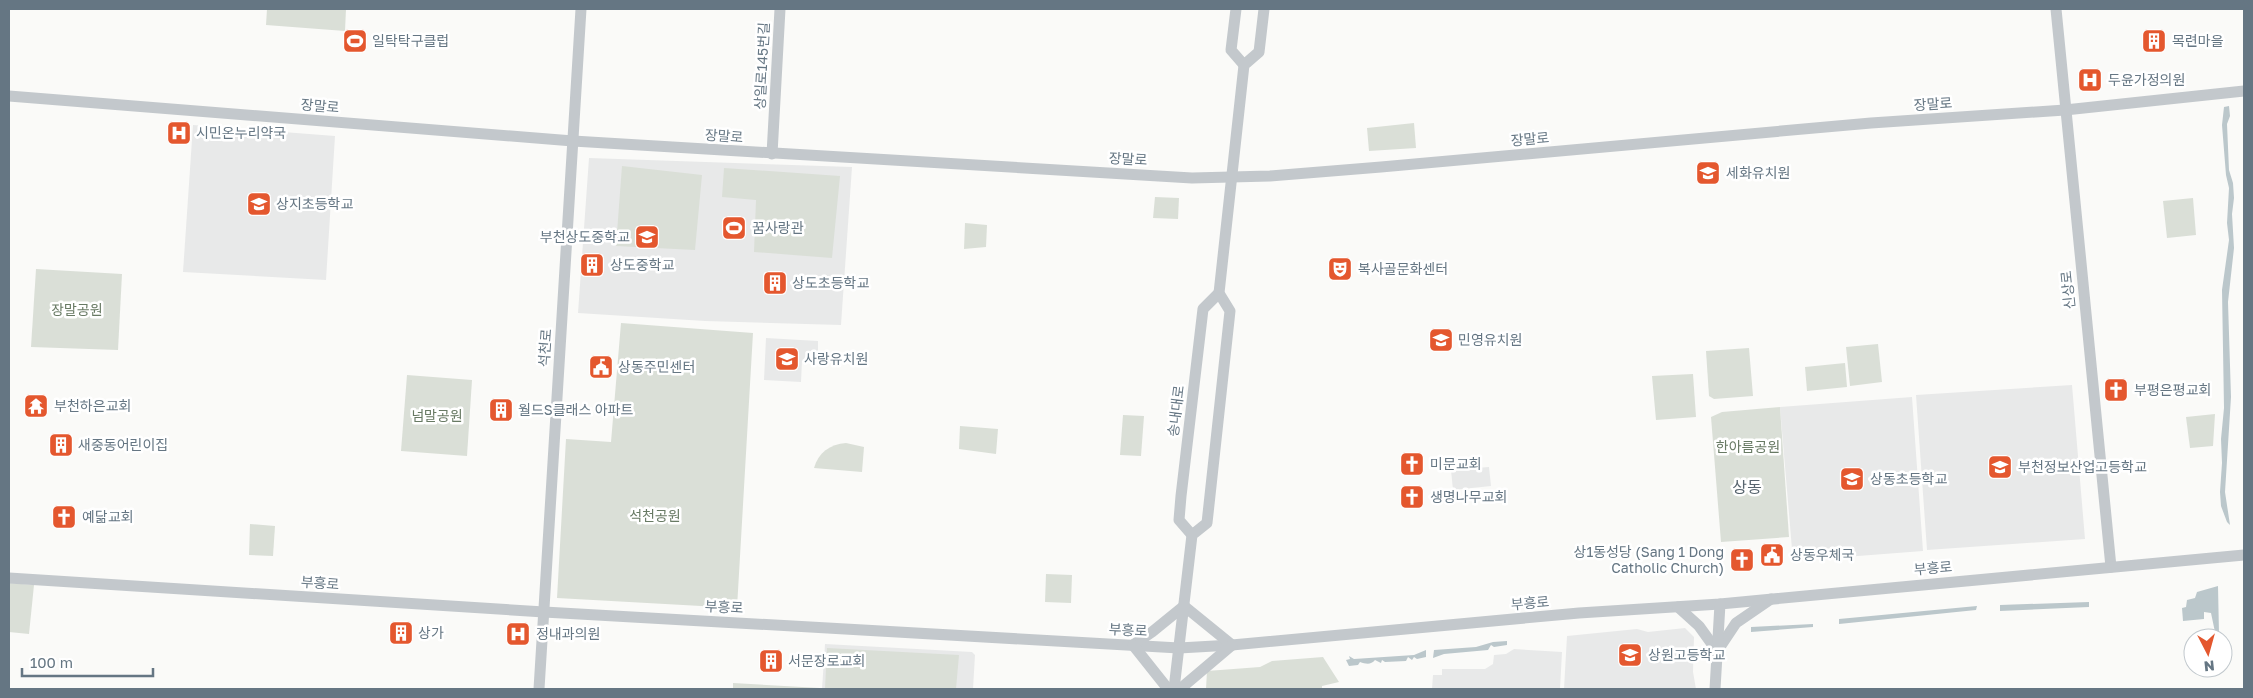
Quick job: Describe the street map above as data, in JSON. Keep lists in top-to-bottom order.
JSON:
{
  "streets": {
    "street": [
      "상일로145번길",
      "장말로",
      "신상로",
      "석천로",
      "송내대로",
      "부흥로"
    ]
  },
  "crossings": [
    ["상일로145번길", "장말로"],
    ["장말로", "신상로"],
    ["장말로", "석천로"],
    ["신상로", "부흥로"],
    ["석천로", "부흥로"]
  ],
  "districts": ["상동"],
  "parks": [
    "장말공원",
    "넘말공원",
    "한아름공원",
    "석천공원"
  ],
  "places": {
    "sports": ["일탁탁구클럽", "꿈사랑관"],
    "building": [
      "목련마을",
      "상도중학교",
      "상도초등학교",
      "월드S클래스 아파트",
      "새중동어린이집",
      "상가",
      "서문장로교회"
    ],
    "hospital": ["두윤가정의원", "시민온누리약국", "정내과의원"],
    "school or university": [
      "세화유치원",
      "상지초등학교",
      "부천상도중학교",
      "민영유치원",
      "사랑유치원",
      "부천정보산업고등학교",
      "상동초등학교",
      "상원고등학교"
    ],
    "theatre": ["복사골문화센터"],
    "public building": ["상동주민센터", "상동우체국"],
    "church": [
      "부평은평교회",
      "미문교회",
      "생명나무교회",
      "예닮교회",
      "상1동성당 (Sang 1 Dong Catholic Church)"
    ],
    "temple": ["부천하은교회"]
  },
  "scale_bar": "100 m",
  "north": "bottom"
}
